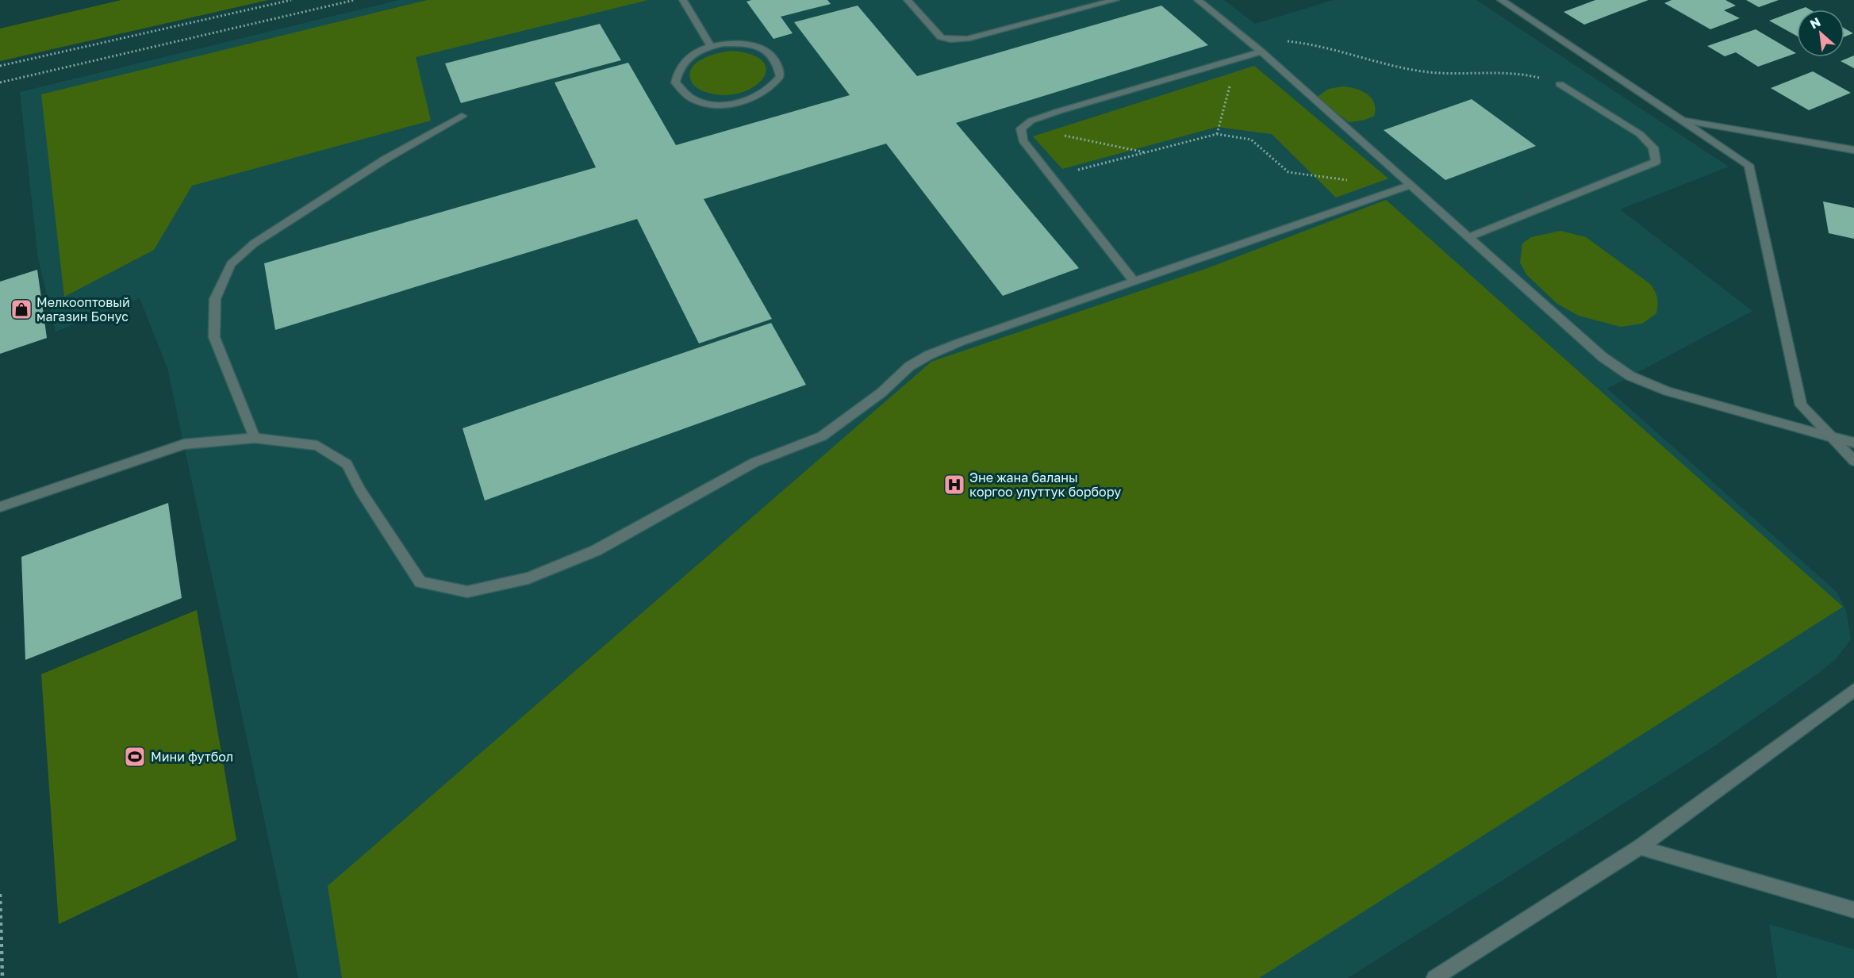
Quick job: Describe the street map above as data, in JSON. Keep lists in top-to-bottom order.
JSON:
{
  "places": {
    "shop": ["Мелкооптовый магазин Бонус"],
    "hospital": ["Эне жана баланы коргоо улуттук борбору"],
    "sports": ["Мини футбол"]
  },
  "north": "top left"
}
